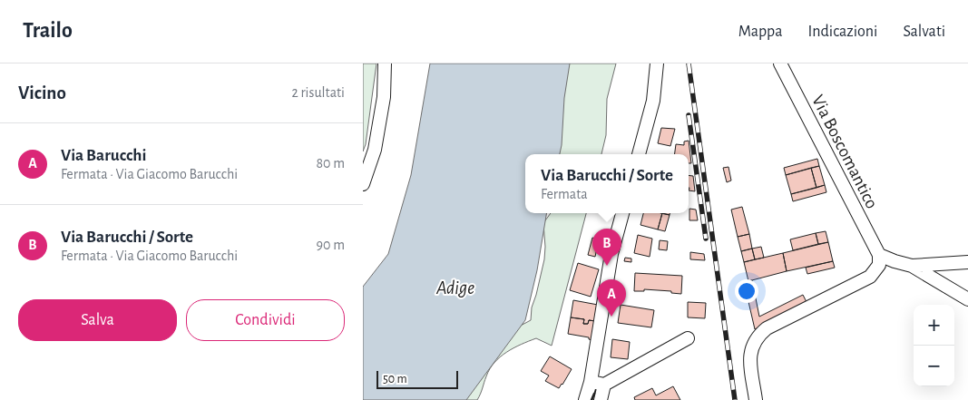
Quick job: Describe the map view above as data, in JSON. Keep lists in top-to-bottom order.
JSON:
{
  "streets": {
    "street": ["Via Boscomantico"]
  },
  "water": ["Adige"],
  "scale_bar": "50 m",
  "page": {
    "header": "Trailo",
    "nav": ["Mappa", "Indicazioni", "Salvati"],
    "heading": ["Vicino", "2 risultati"],
    "list": [
      {
        "mark": "A",
        "name": "Via Barucchi",
        "note": "Fermata · Via Giacomo Barucchi",
        "value": "80 m"
      },
      {
        "mark": "B",
        "name": "Via Barucchi / Sorte",
        "note": "Fermata · Via Giacomo Barucchi",
        "value": "90 m"
      }
    ],
    "popup": ["Via Barucchi / Sorte", "Fermata"],
    "pins": ["B", "A"],
    "buttons": ["Salva", "Condividi"],
    "map_buttons": ["+", "−"],
    "scale": "50 m"
  }
}
